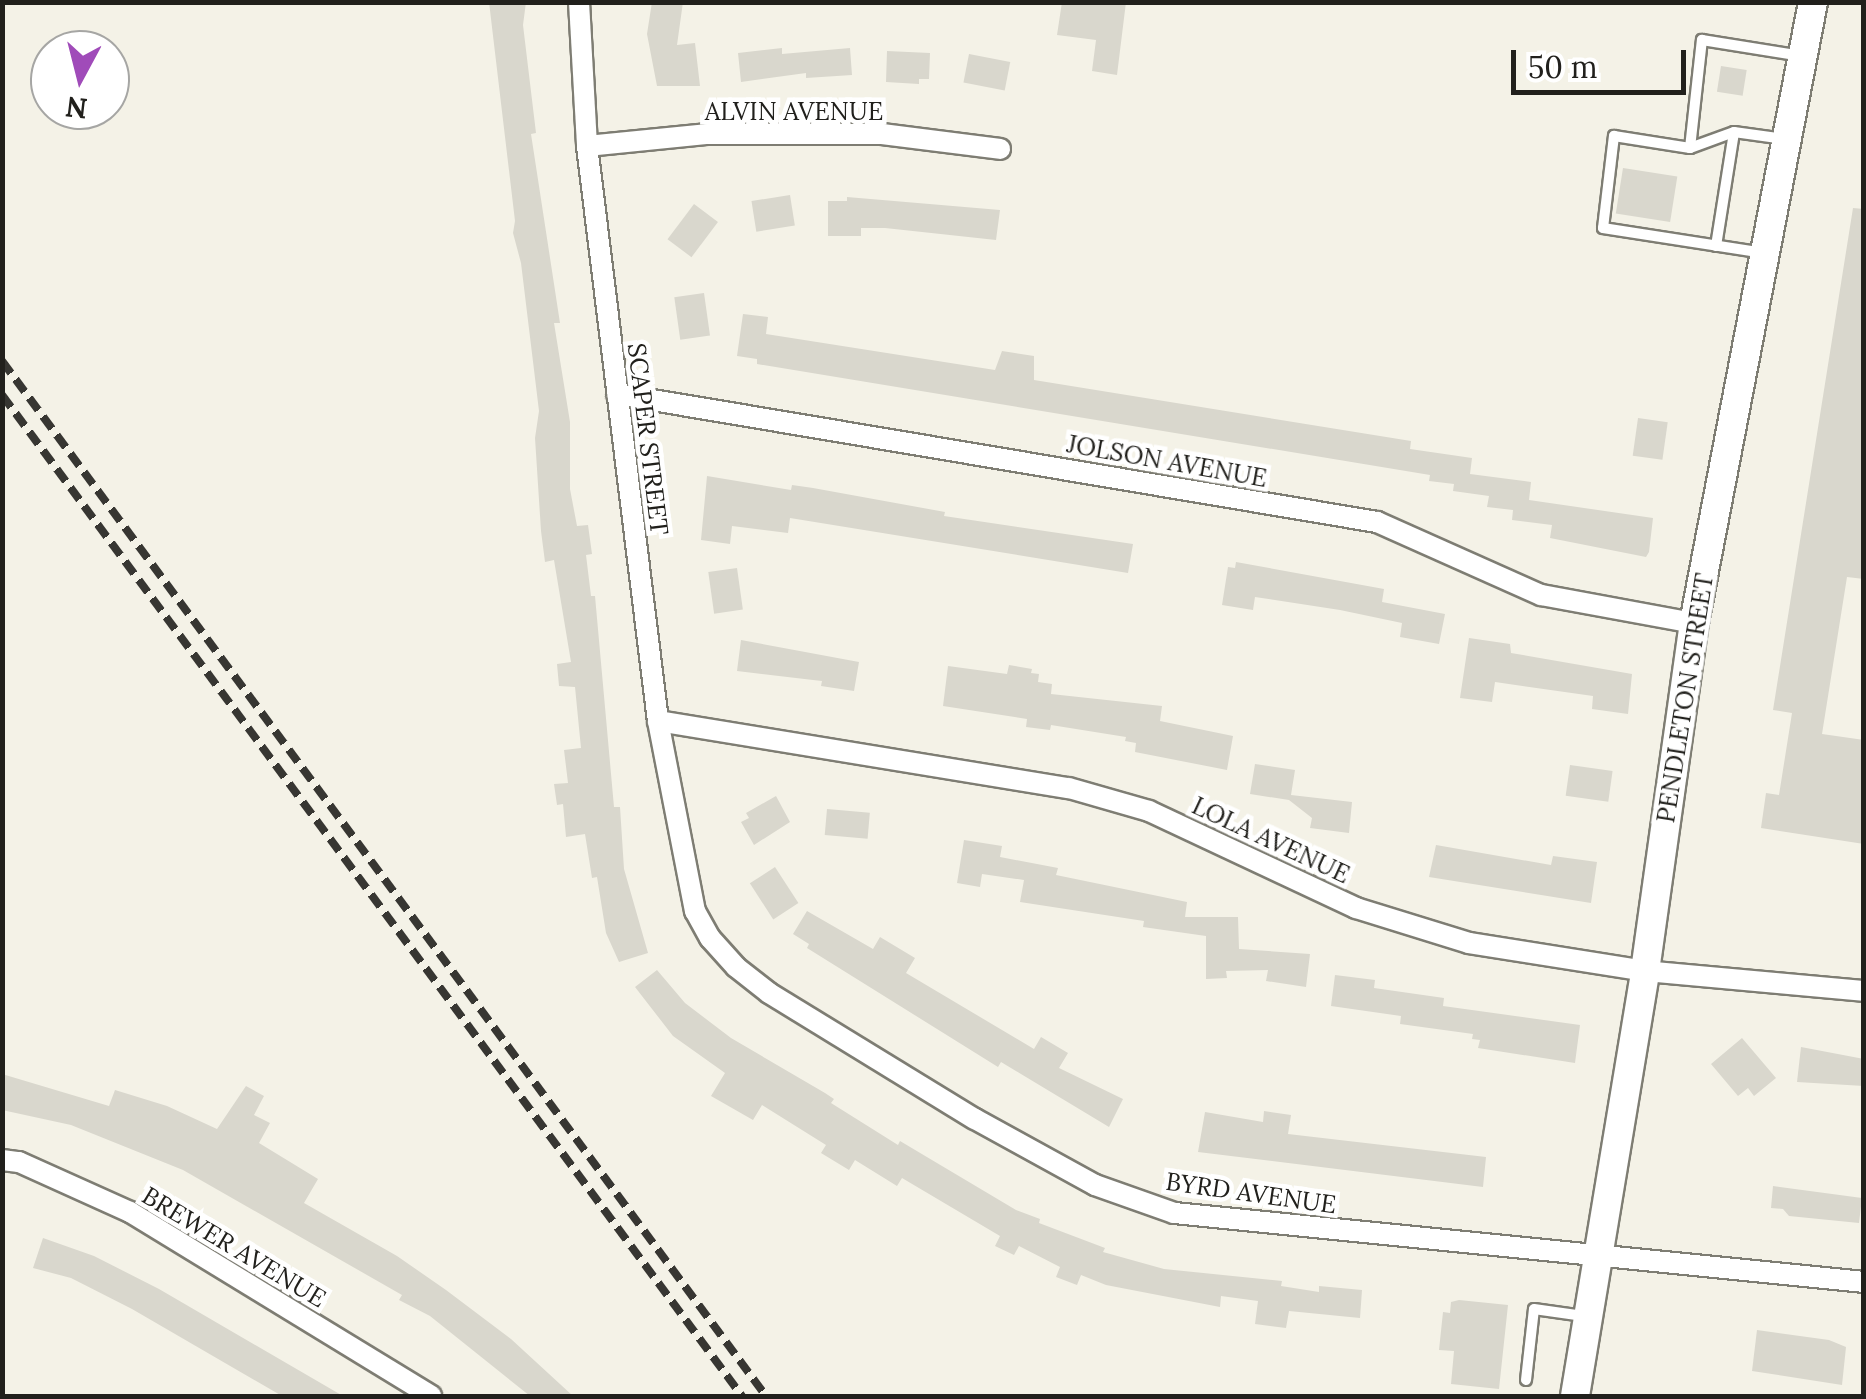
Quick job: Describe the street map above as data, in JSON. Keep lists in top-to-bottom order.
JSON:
{
  "streets": {
    "main road": ["PENDLETON STREET"],
    "street": [
      "ALVIN AVENUE",
      "SCAPER STREET",
      "JOLSON AVENUE",
      "LOLA AVENUE",
      "BYRD AVENUE",
      "BREWER AVENUE"
    ]
  },
  "crossings": [
    ["ALVIN AVENUE", "SCAPER STREET"],
    ["SCAPER STREET", "JOLSON AVENUE"],
    ["SCAPER STREET", "LOLA AVENUE"],
    ["SCAPER STREET", "BYRD AVENUE"],
    ["JOLSON AVENUE", "PENDLETON STREET"],
    ["PENDLETON STREET", "LOLA AVENUE"],
    ["PENDLETON STREET", "BYRD AVENUE"]
  ],
  "scale_bar": "50 m",
  "north": "bottom"
}
